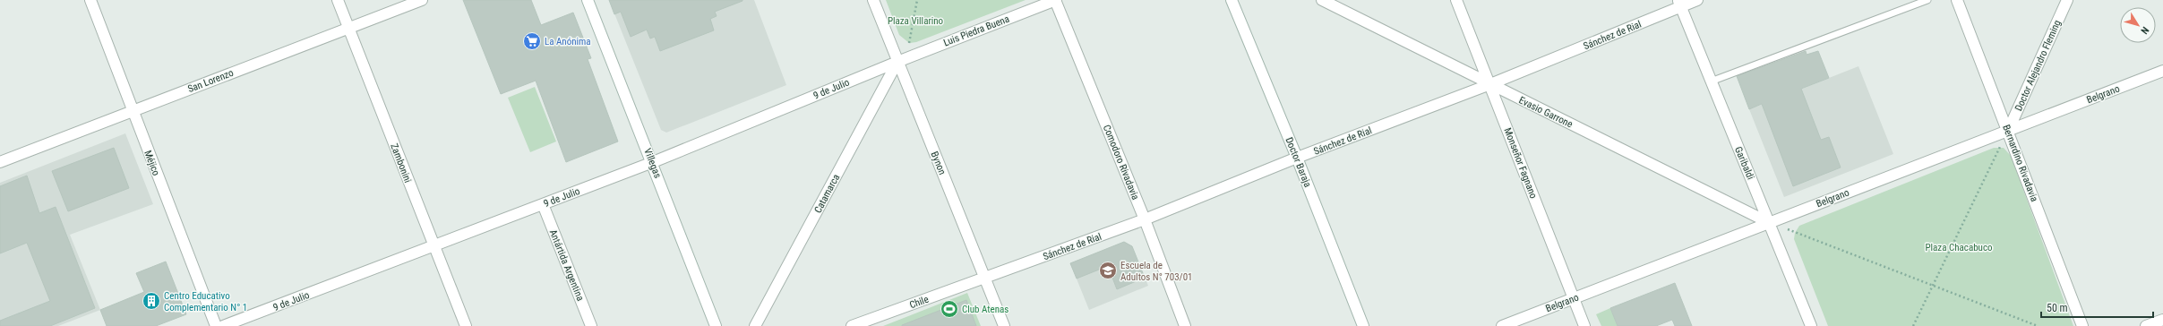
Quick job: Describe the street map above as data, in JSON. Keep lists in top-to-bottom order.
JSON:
{
  "streets": {
    "street": [
      "Luis Piedra Buena",
      "Sánchez de Rial",
      "Doctor Alejandro Fleming",
      "San Lorenzo",
      "9 de Julio",
      "Belgrano",
      "Evasio Garrone",
      "Comodoro Rivadavia",
      "Doctor Baraja",
      "Méjico",
      "Zambonini",
      "Villegas",
      "Bynon",
      "Monseñor Fagnano",
      "Garibaldi",
      "Bernardino Rivadavia",
      "Catamarca",
      "Antártida Argentina",
      "Chile"
    ]
  },
  "crossings": [
    ["Luis Piedra Buena", "9 de Julio"],
    ["Luis Piedra Buena", "Comodoro Rivadavia"],
    ["Luis Piedra Buena", "Bynon"],
    ["Luis Piedra Buena", "Catamarca"],
    ["Sánchez de Rial", "Evasio Garrone"],
    ["Sánchez de Rial", "Comodoro Rivadavia"],
    ["Sánchez de Rial", "Doctor Baraja"],
    ["Sánchez de Rial", "Bynon"],
    ["Sánchez de Rial", "Monseñor Fagnano"],
    ["Sánchez de Rial", "Garibaldi"],
    ["Sánchez de Rial", "Chile"],
    ["Doctor Alejandro Fleming", "Belgrano"],
    ["Doctor Alejandro Fleming", "Bernardino Rivadavia"],
    ["San Lorenzo", "Méjico"],
    ["San Lorenzo", "Zambonini"],
    ["9 de Julio", "Zambonini"],
    ["9 de Julio", "Villegas"],
    ["9 de Julio", "Bynon"],
    ["9 de Julio", "Catamarca"],
    ["9 de Julio", "Antártida Argentina"],
    ["Belgrano", "Evasio Garrone"],
    ["Belgrano", "Monseñor Fagnano"],
    ["Belgrano", "Garibaldi"],
    ["Belgrano", "Bernardino Rivadavia"],
    ["Evasio Garrone", "Monseñor Fagnano"],
    ["Evasio Garrone", "Garibaldi"],
    ["Bynon", "Catamarca"],
    ["Bynon", "Chile"]
  ],
  "parks": ["Plaza Villarino", "Plaza Chacabuco"],
  "places": {
    "supermarket": ["La Anónima"],
    "school or university": ["Escuela de Adultos N° 703/01"],
    "building": ["Centro Educativo Complementario N° 1"],
    "sports": ["Club Atenas"]
  },
  "scale_bar": "50 m",
  "north": "bottom right"
}
